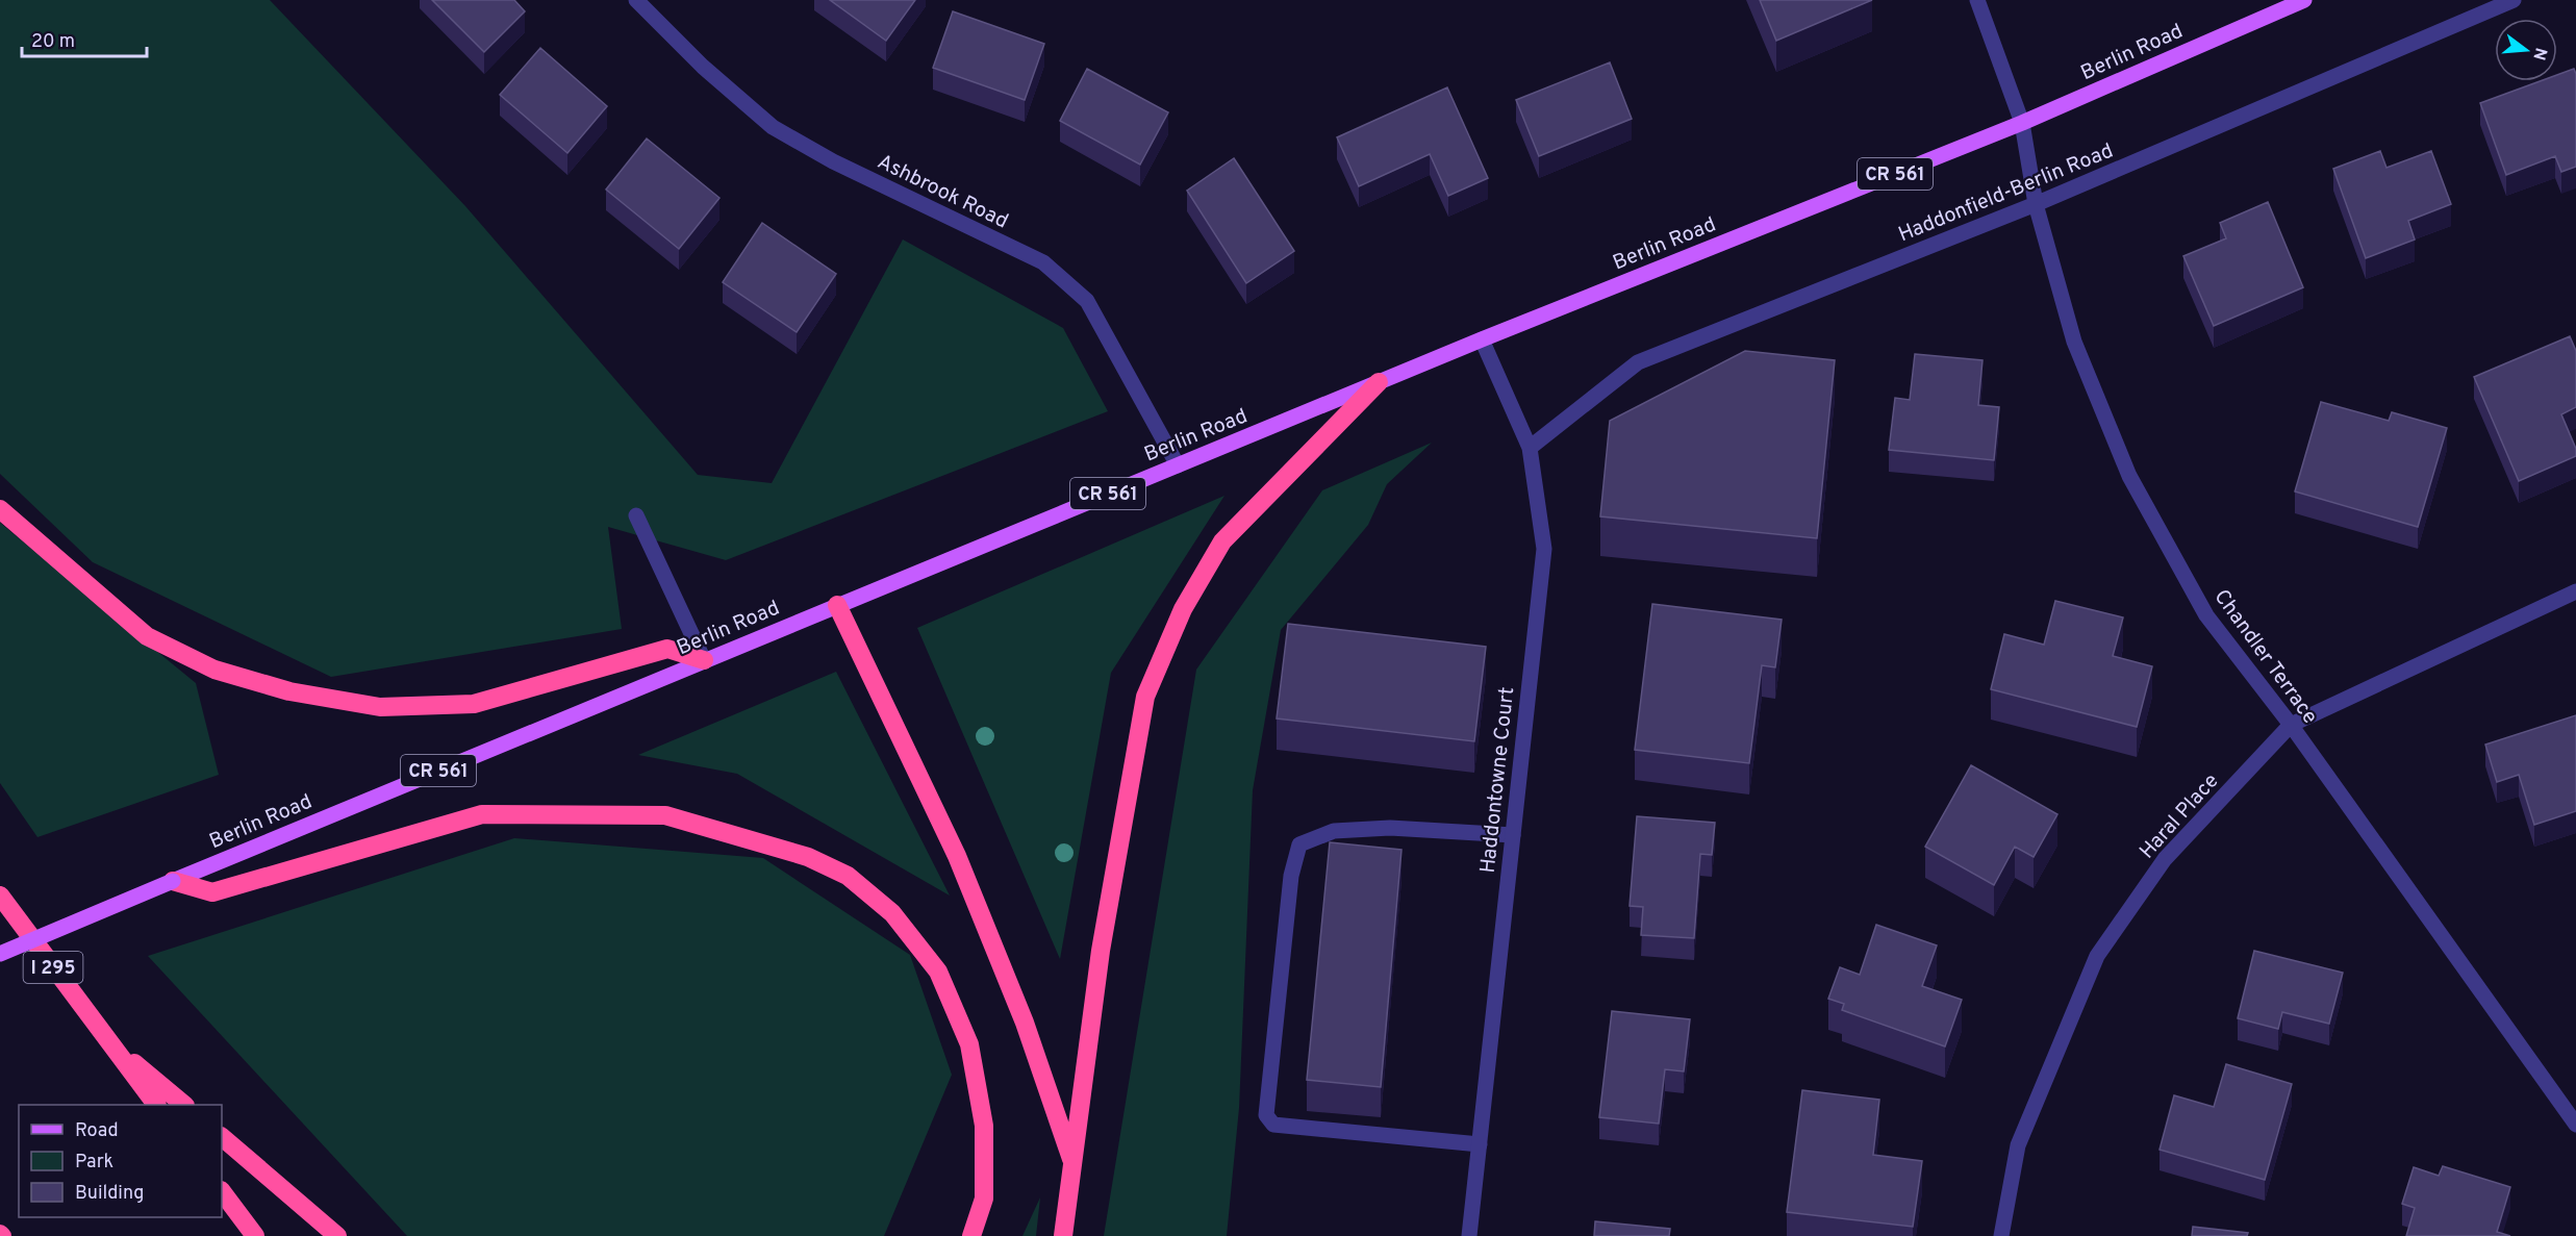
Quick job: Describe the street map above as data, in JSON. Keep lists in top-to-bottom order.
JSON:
{
  "streets": {
    "highway": ["I 295"],
    "main road": ["Berlin Road", "CR 561"],
    "street": [
      "Ashbrook Road",
      "Haddonfield-Berlin Road",
      "Chandler Terrace",
      "Haddontowne Court",
      "Haral Place"
    ]
  },
  "crossings": [
    ["Berlin Road", "Ashbrook Road"],
    ["Berlin Road", "Chandler Terrace"],
    ["Berlin Road", "Haddontowne Court"],
    ["Haddonfield-Berlin Road", "Chandler Terrace"],
    ["Haddonfield-Berlin Road", "Haddontowne Court"],
    ["Chandler Terrace", "Haral Place"]
  ],
  "legend": ["Road", "Park", "Building"],
  "scale_bar": "20 m",
  "north": "right"
}
